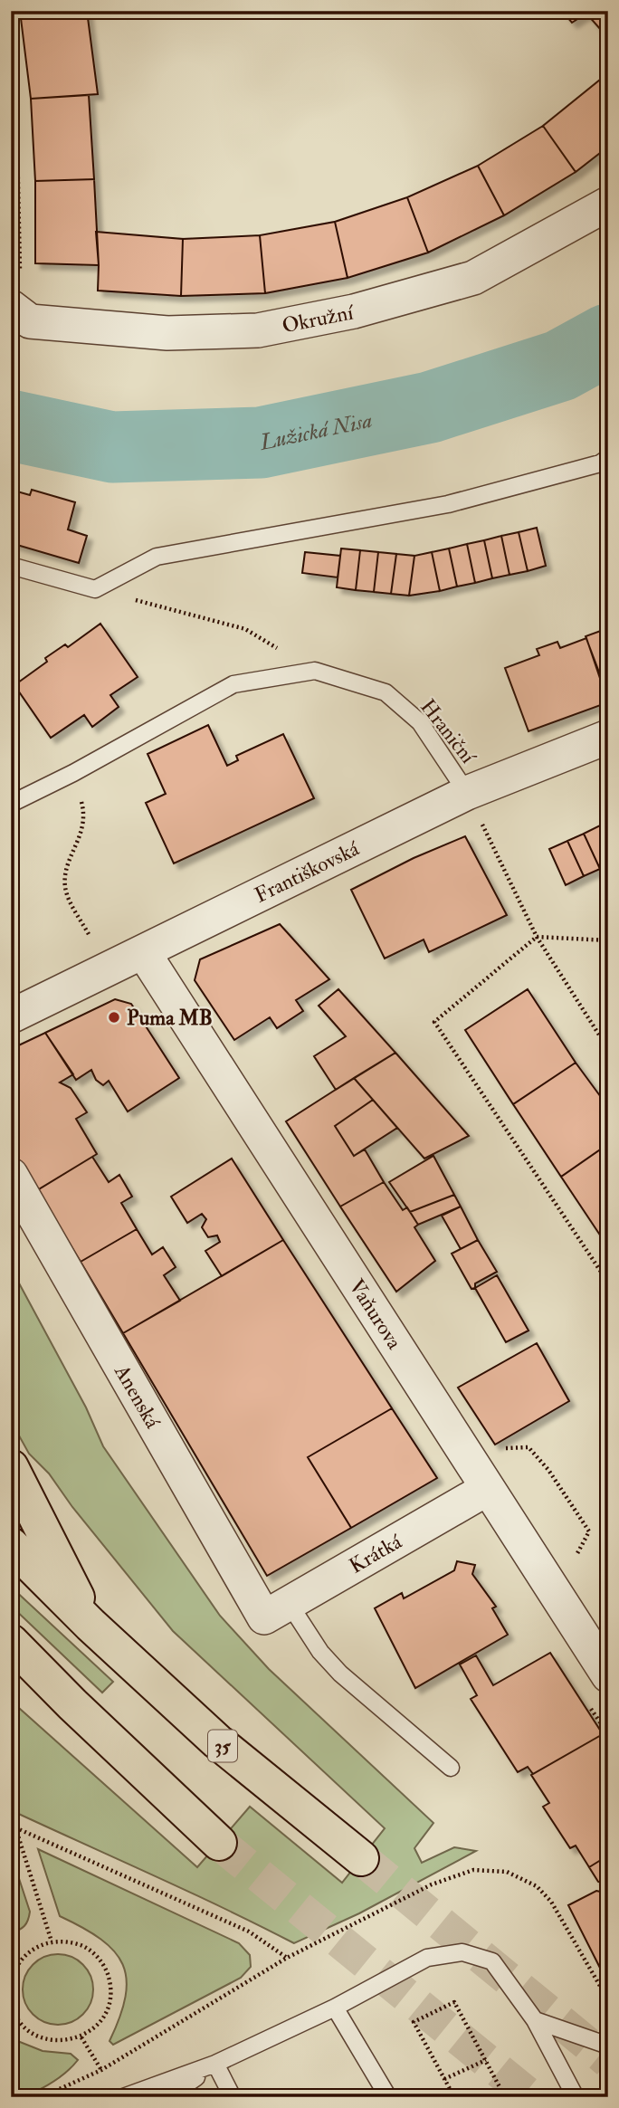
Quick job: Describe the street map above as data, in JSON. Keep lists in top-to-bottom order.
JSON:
{
  "streets": {
    "highway": ["35"],
    "street": [
      "Okružní",
      "Františkovská",
      "Vaňurova",
      "Anenská",
      "Krátká"
    ],
    "lane": ["Hraniční"]
  },
  "crossings": [
    ["Hraniční", "Františkovská"],
    ["Františkovská", "Vaňurova"],
    ["Vaňurova", "Krátká"],
    ["Anenská", "Krátká"]
  ],
  "water": ["Lužická Nisa"],
  "places": ["Puma MB"]
}
